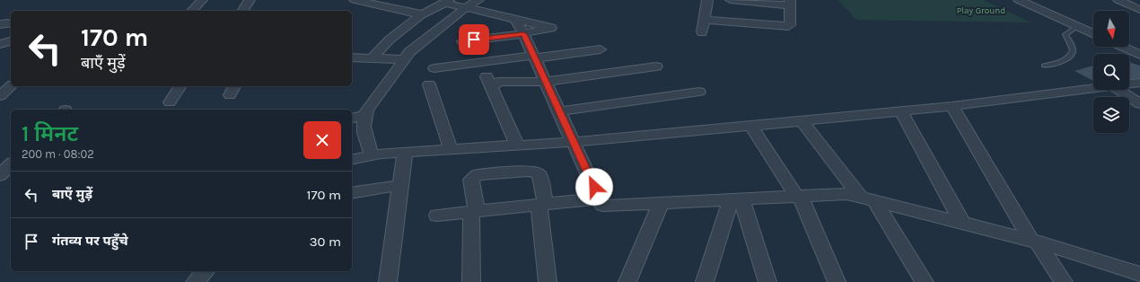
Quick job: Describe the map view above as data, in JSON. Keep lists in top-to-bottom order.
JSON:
{
  "parks": ["Play Ground"],
  "north": "bottom",
  "page": {
    "turn": ["170 m", "बाएँ मुड़ें"],
    "heading": ["1 मिनट", "200 m · 08:02"],
    "list": [
      {
        "name": "बाएँ मुड़ें",
        "value": "170 m"
      },
      {
        "name": "गंतव्य पर पहुँचे",
        "value": "30 m"
      }
    ]
  }
}
